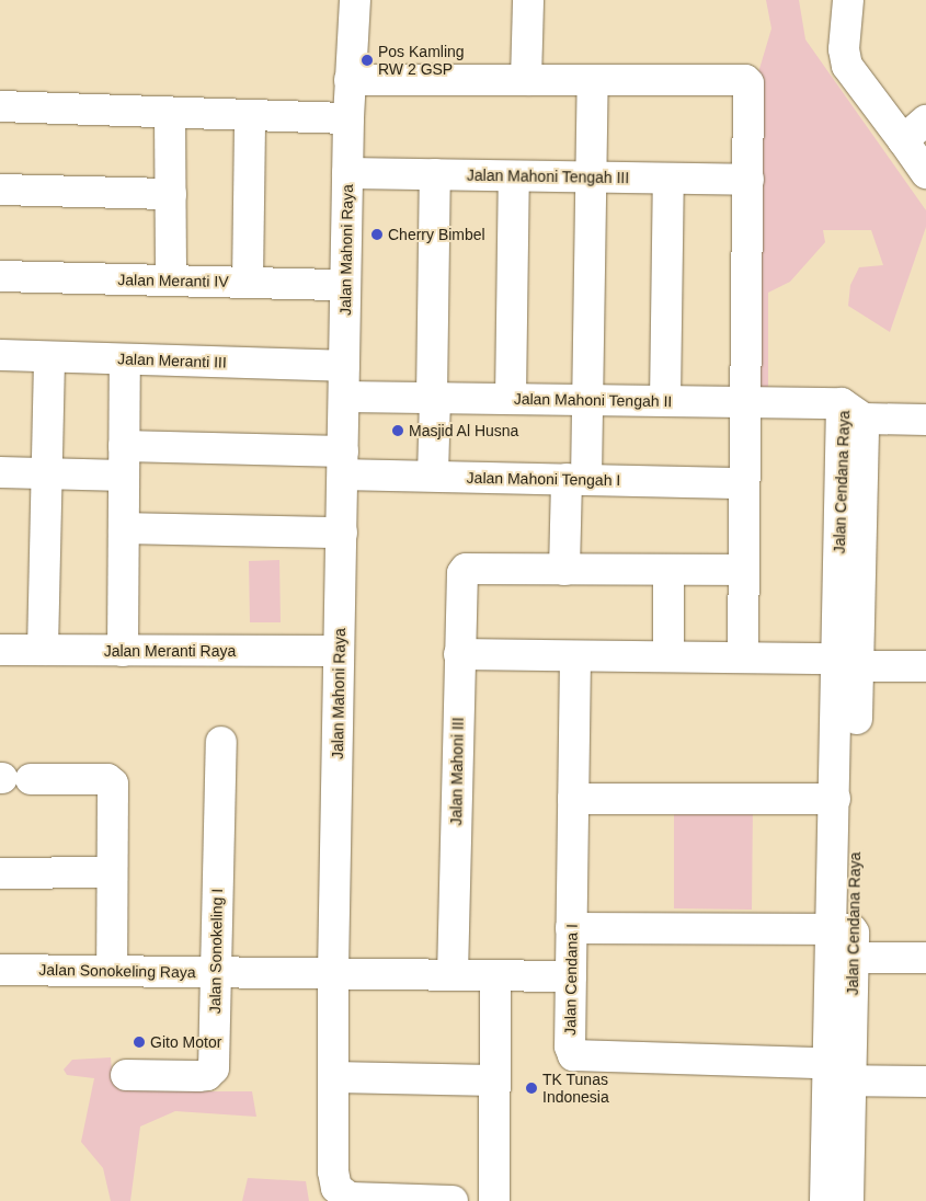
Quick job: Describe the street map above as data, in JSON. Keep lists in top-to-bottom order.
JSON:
{
  "streets": {
    "street": [
      "Jalan Mahoni Tengah III",
      "Jalan Mahoni Raya",
      "Jalan Meranti IV",
      "Jalan Meranti III",
      "Jalan Mahoni Tengah II",
      "Jalan Mahoni Tengah I",
      "Jalan Cendana Raya",
      "Jalan Meranti Raya",
      "Jalan Mahoni III",
      "Jalan Sonokeling I",
      "Jalan Sonokeling Raya",
      "Jalan Cendana I"
    ]
  },
  "crossings": [
    ["Jalan Mahoni Tengah III", "Jalan Mahoni Raya"],
    ["Jalan Mahoni Raya", "Jalan Meranti IV"],
    ["Jalan Mahoni Raya", "Jalan Meranti III"],
    ["Jalan Mahoni Raya", "Jalan Mahoni Tengah II"],
    ["Jalan Mahoni Raya", "Jalan Mahoni Tengah I"],
    ["Jalan Mahoni Raya", "Jalan Meranti Raya"],
    ["Jalan Mahoni Raya", "Jalan Sonokeling Raya"],
    ["Jalan Mahoni Tengah II", "Jalan Cendana Raya"],
    ["Jalan Cendana Raya", "Jalan Cendana I"],
    ["Jalan Sonokeling I", "Jalan Sonokeling Raya"]
  ],
  "places": [
    "Pos Kamling RW 2 GSP",
    "Cherry Bimbel",
    "Masjid Al Husna",
    "Gito Motor",
    "TK Tunas Indonesia"
  ]
}
